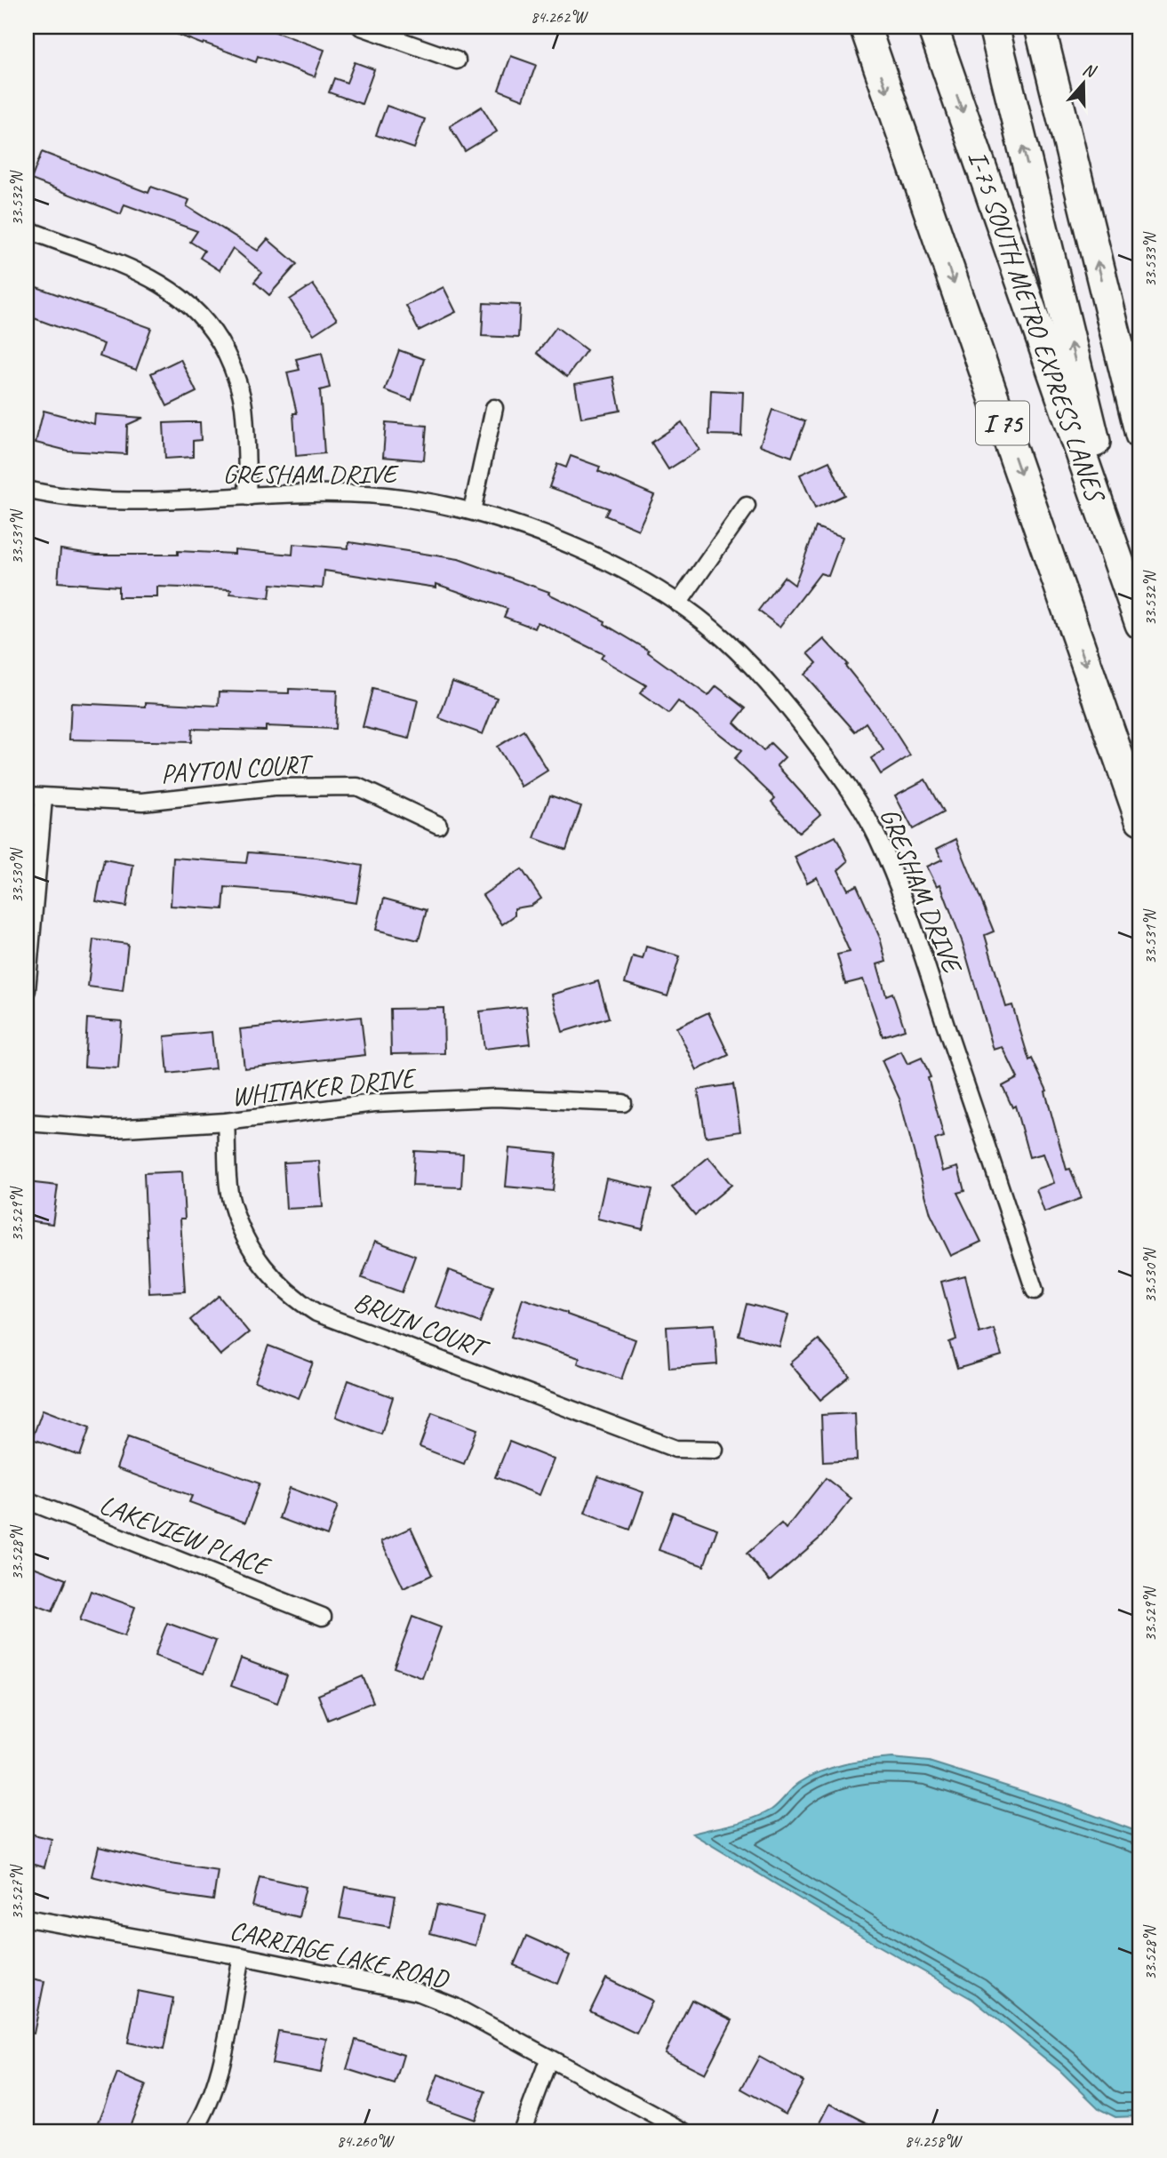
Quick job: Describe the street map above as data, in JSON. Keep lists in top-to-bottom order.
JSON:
{
  "streets": {
    "highway": ["I-75 SOUTH METRO EXPRESS LANES", "I 75"],
    "street": [
      "GRESHAM DRIVE",
      "PAYTON COURT",
      "WHITAKER DRIVE",
      "BRUIN COURT",
      "LAKEVIEW PLACE",
      "CARRIAGE LAKE ROAD"
    ]
  },
  "crossings": [
    ["WHITAKER DRIVE", "BRUIN COURT"]
  ],
  "north": "top",
  "coordinates": [
    "84.262°W",
    "33.532°N",
    "33.533°N",
    "33.531°N",
    "33.530°N",
    "33.529°N",
    "33.528°N",
    "33.527°N",
    "84.260°W",
    "84.258°W"
  ]
}
